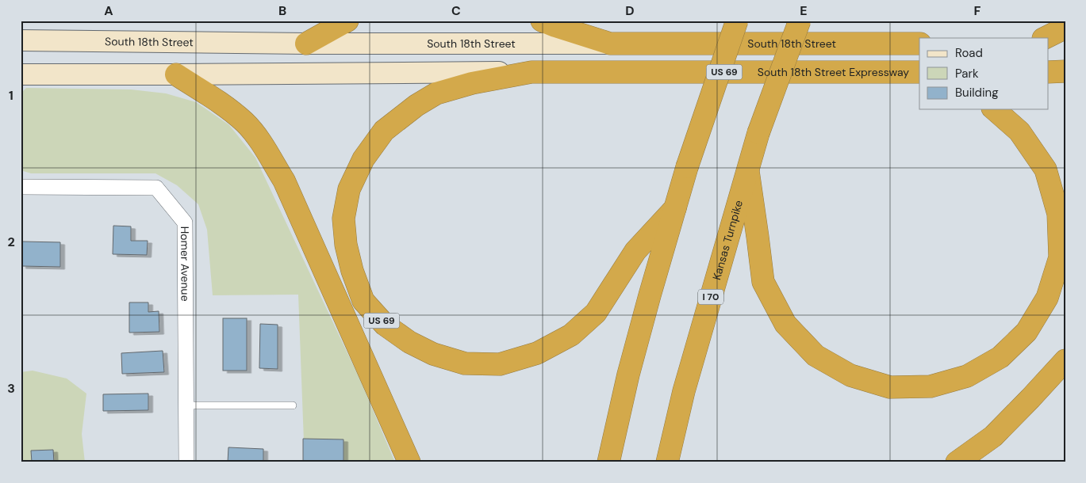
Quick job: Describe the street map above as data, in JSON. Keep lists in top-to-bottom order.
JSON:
{
  "streets": {
    "highway": [
      "South 18th Street",
      "US 69",
      "South 18th Street Expressway",
      "Kansas Turnpike",
      "I 70"
    ],
    "street": ["Homer Avenue"]
  },
  "crossings": [
    ["US 69", "South 18th Street Expressway"]
  ],
  "legend": ["Road", "Park", "Building"],
  "grid": {
    "columns": [
      "A",
      "B",
      "C",
      "D",
      "E",
      "F"
    ],
    "rows": ["1", "2", "3"]
  }
}
